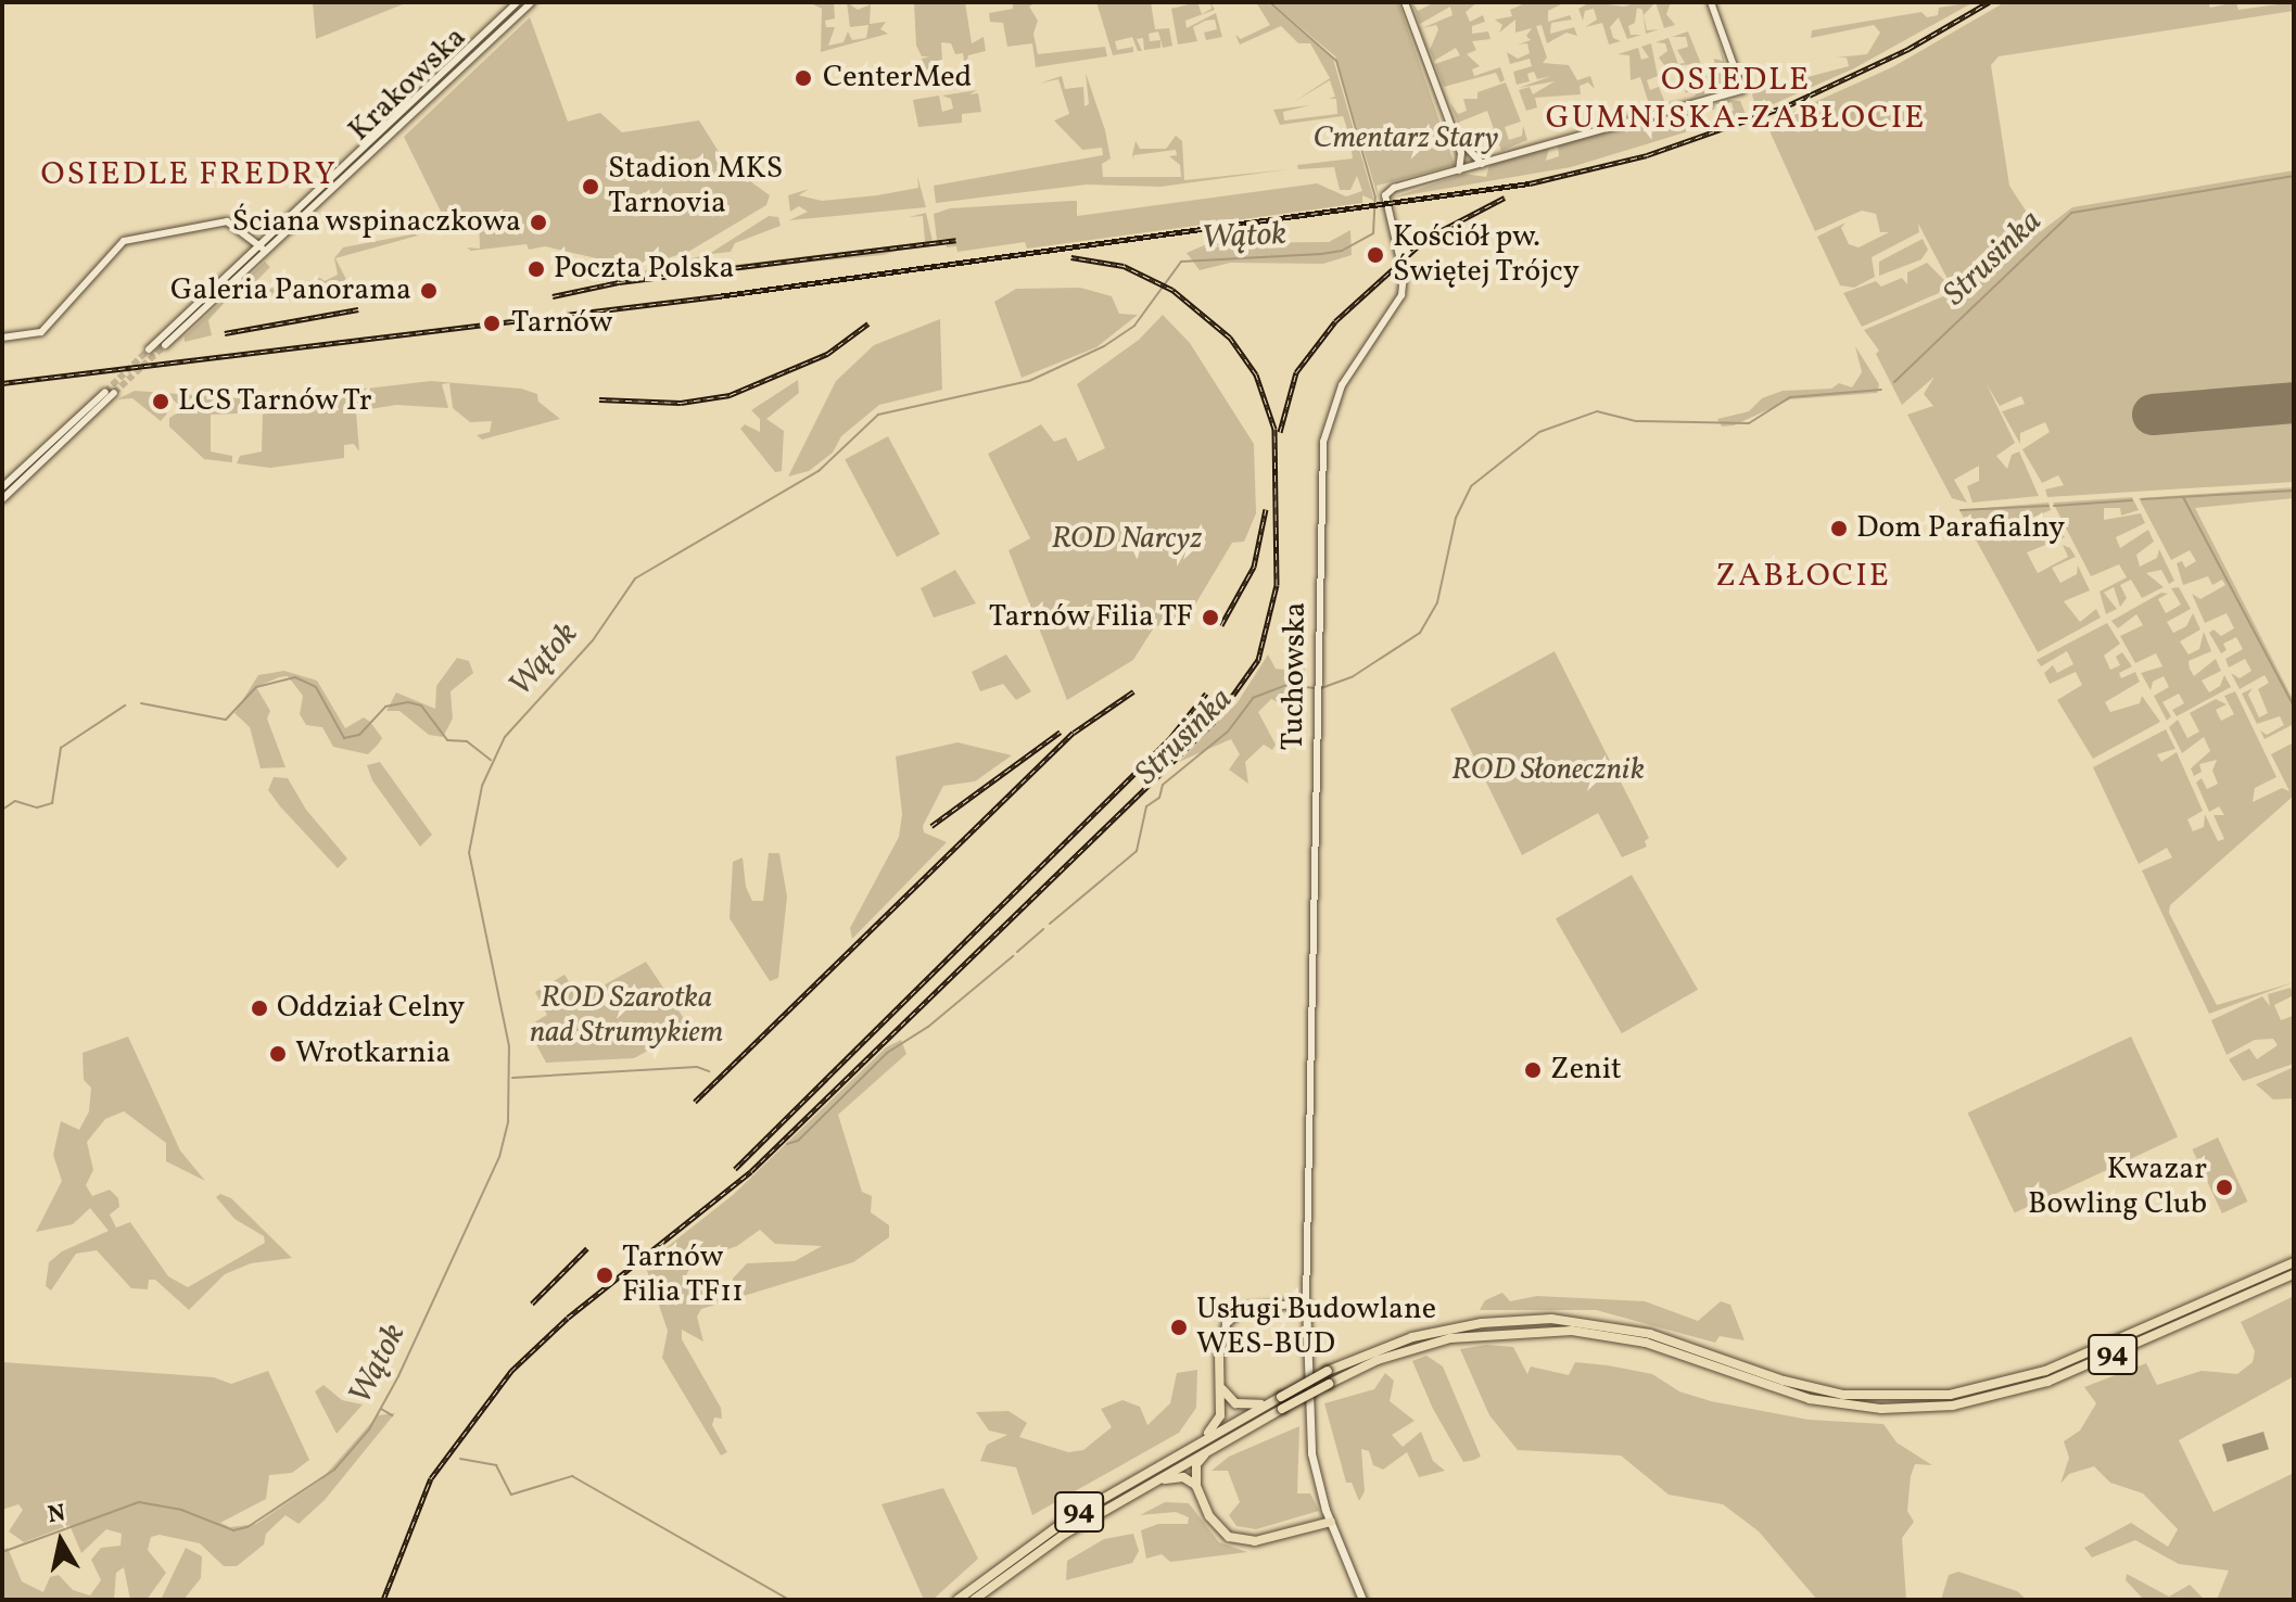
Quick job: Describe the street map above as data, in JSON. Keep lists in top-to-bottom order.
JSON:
{
  "streets": {
    "main road": ["Tuchowska", "94"],
    "street": ["Krakowska"]
  },
  "districts": ["OSIEDLE GUMNISKA-ZABŁOCIE", "OSIEDLE FREDRY", "ZABŁOCIE"],
  "water": ["Wątok", "Strusinka"],
  "parks": [
    "Cmentarz Stary",
    "ROD Narcyz",
    "ROD Słonecznik",
    "ROD Szarotka nad Strumykiem"
  ],
  "places": [
    "CenterMed",
    "Stadion MKS Tarnovia",
    "Ściana wspinaczkowa",
    "Kościół pw. Świętej Trójcy",
    "Poczta Polska",
    "Galeria Panorama",
    "Tarnów",
    "LCS Tarnów Tr",
    "Dom Parafialny",
    "Tarnów Filia TF",
    "Oddział Celny",
    "Wrotkarnia",
    "Zenit",
    "Kwazar Bowling Club",
    "Tarnów Filia TF11",
    "Usługi Budowlane WES-BUD"
  ],
  "north": "top"
}
